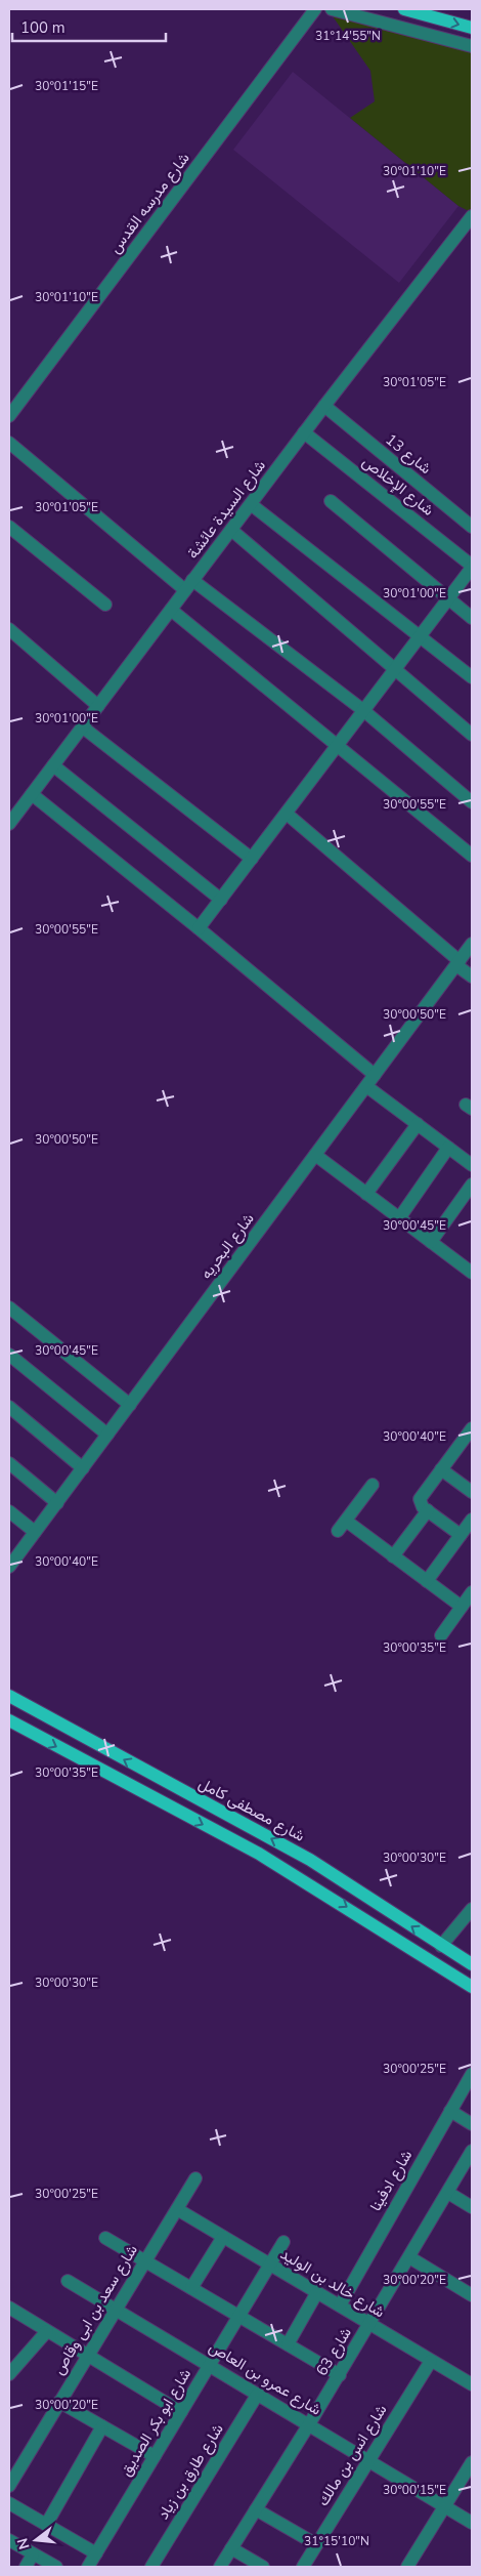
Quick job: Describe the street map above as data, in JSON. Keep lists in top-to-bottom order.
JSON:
{
  "streets": {
    "main road": ["شارع مصطفى كامل"],
    "street": [
      "شارع مدرسه القدس",
      "شارع 13",
      "شارع الإخلاص",
      "شارع السيدة عائشة",
      "شارع البحريه",
      "شارع ادفينا",
      "شارع خالد بن الوليد",
      "شارع سعد بن ابى وقاص",
      "شارع 63",
      "شارع عمرو بن العاص",
      "شارع ابو بكر الصديق",
      "شارع انس بن مالك",
      "شارع طارق بن زياد"
    ]
  },
  "crossings": [
    ["شارع 13", "شارع السيدة عائشة"],
    ["شارع الإخلاص", "شارع السيدة عائشة"],
    ["شارع ادفينا", "شارع خالد بن الوليد"],
    ["شارع خالد بن الوليد", "شارع سعد بن ابى وقاص"],
    ["شارع خالد بن الوليد", "شارع 63"],
    ["شارع خالد بن الوليد", "شارع ابو بكر الصديق"],
    ["شارع خالد بن الوليد", "شارع انس بن مالك"],
    ["شارع سعد بن ابى وقاص", "شارع عمرو بن العاص"],
    ["شارع 63", "شارع عمرو بن العاص"],
    ["شارع عمرو بن العاص", "شارع ابو بكر الصديق"],
    ["شارع عمرو بن العاص", "شارع انس بن مالك"],
    ["شارع عمرو بن العاص", "شارع طارق بن زياد"]
  ],
  "scale_bar": "100 m",
  "north": "left",
  "coordinates": [
    "31°14'55\"N",
    "30°01'15\"E",
    "30°01'10\"E",
    "30°01'05\"E",
    "30°01'00\"E",
    "30°00'55\"E",
    "30°00'50\"E",
    "30°00'45\"E",
    "30°00'40\"E",
    "30°00'35\"E",
    "30°00'30\"E",
    "30°00'25\"E",
    "30°00'20\"E",
    "30°00'15\"E",
    "31°15'10\"N"
  ]
}
